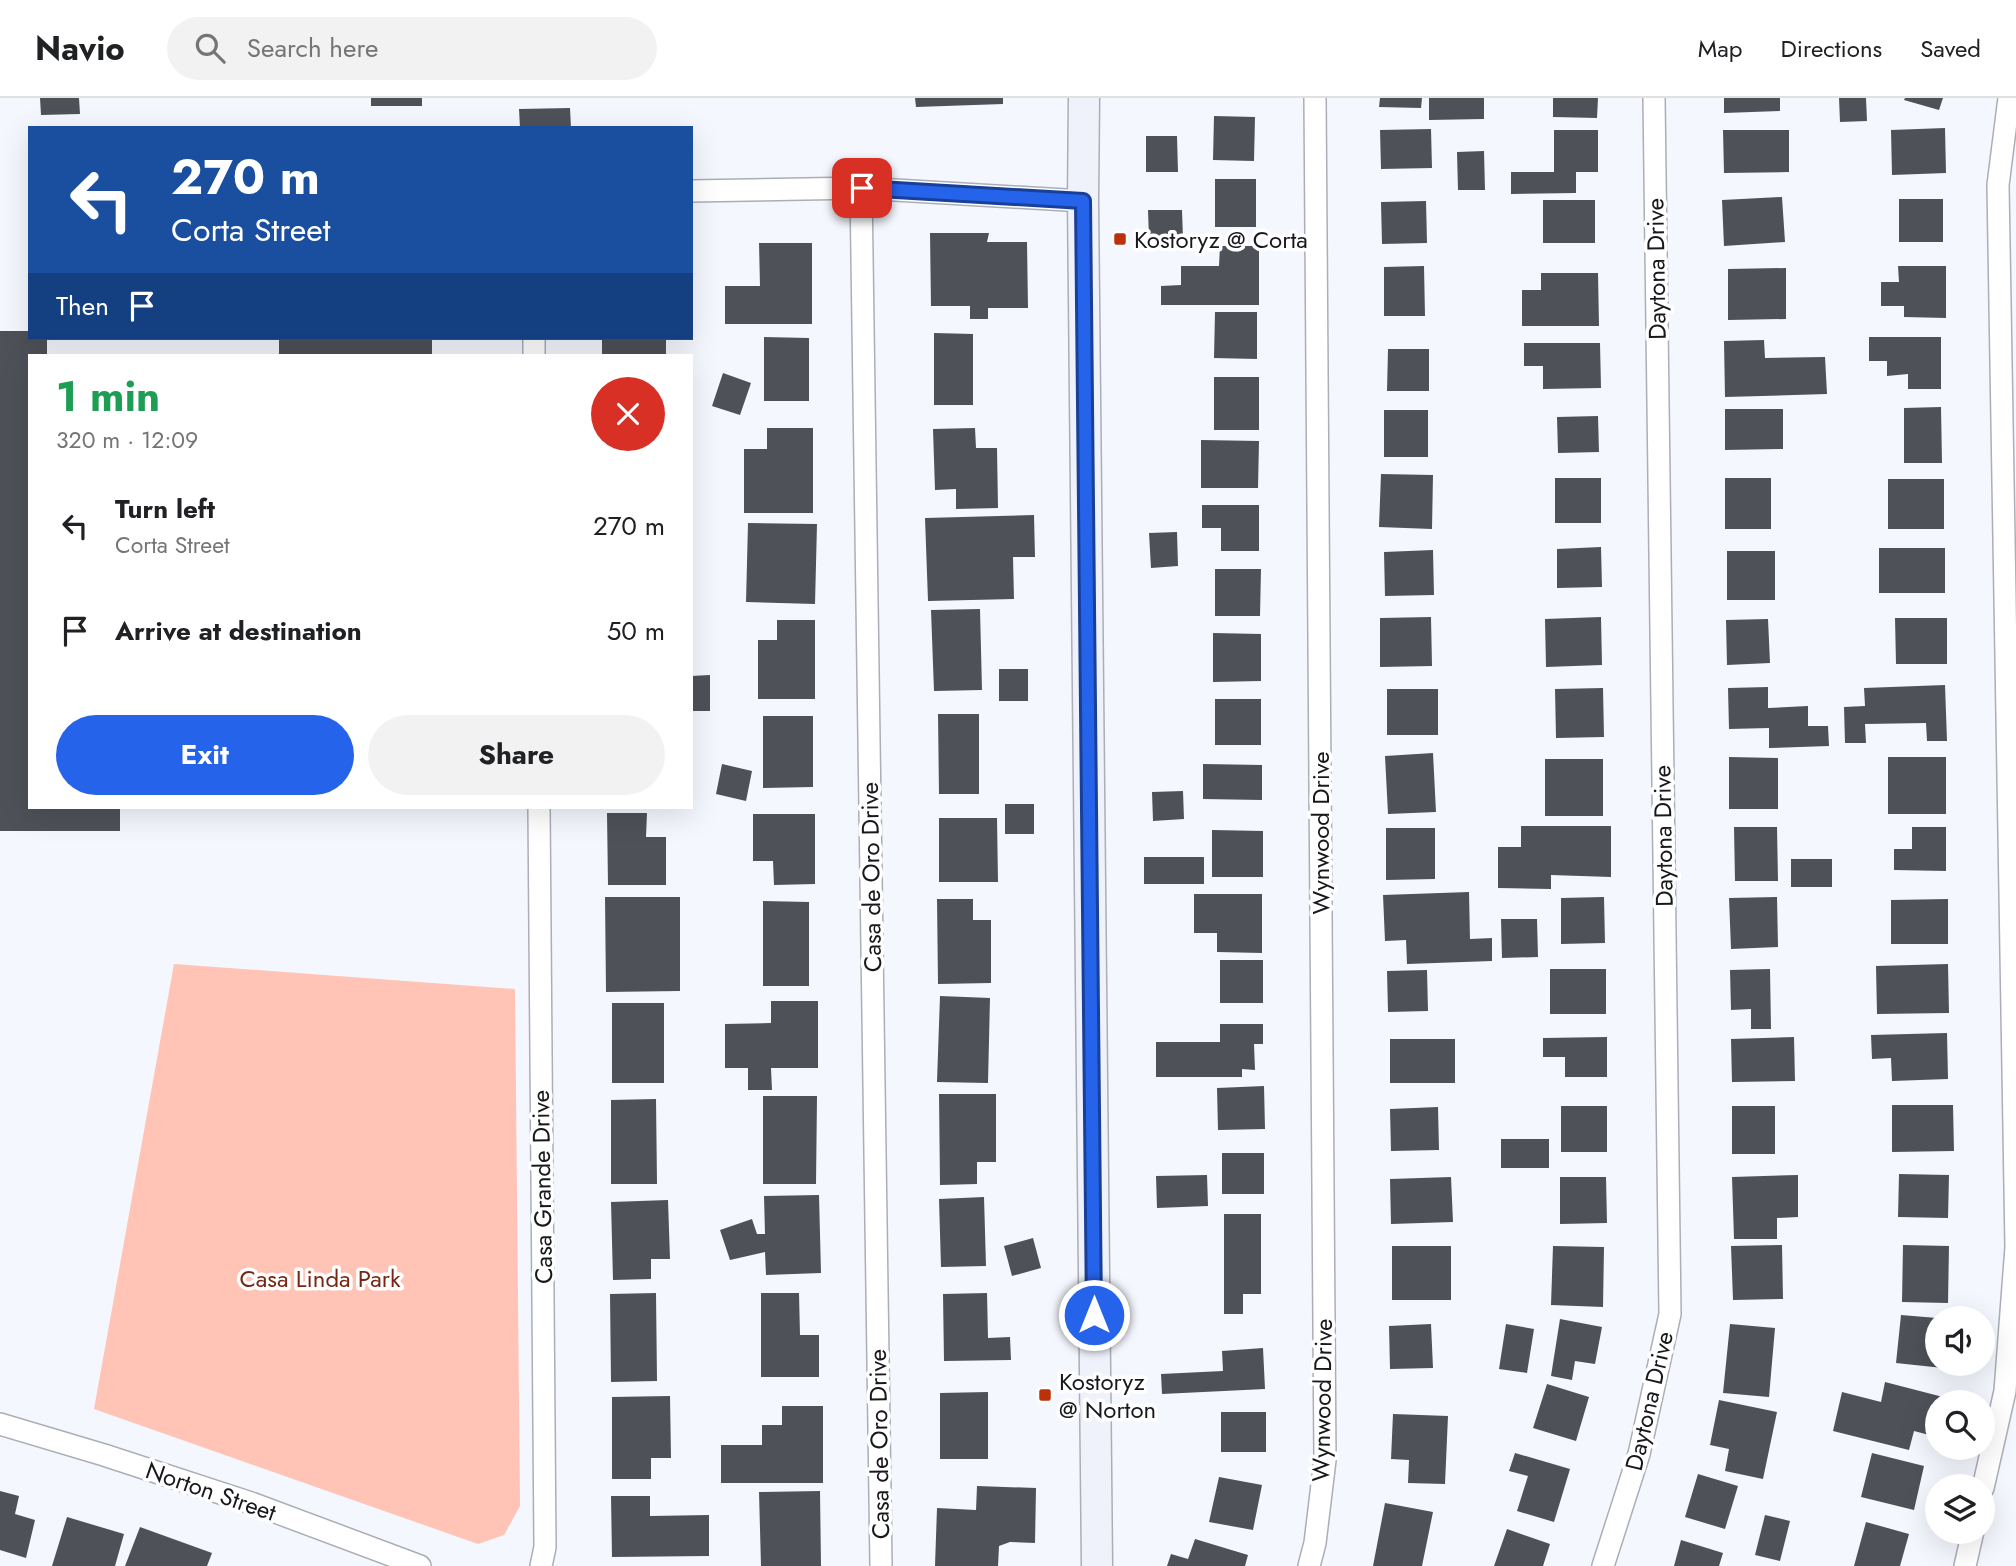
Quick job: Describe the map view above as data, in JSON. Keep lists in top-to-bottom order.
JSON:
{
  "streets": {
    "street": [
      "Daytona Drive",
      "Wynwood Drive",
      "Casa de Oro Drive",
      "Casa Grande Drive",
      "Norton Street"
    ]
  },
  "parks": ["Casa Linda Park"],
  "places": {
    "transit": ["Kostoryz @ Corta", "Kostoryz @ Norton"]
  },
  "page": {
    "header": "Navio",
    "search": "Search here",
    "nav": ["Map", "Directions", "Saved"],
    "turn": ["270 m", "Corta Street"],
    "then": "Then",
    "heading": ["1 min", "320 m · 12:09"],
    "list": [
      {
        "name": "Turn left",
        "note": "Corta Street",
        "value": "270 m"
      },
      {
        "name": "Arrive at destination",
        "value": "50 m"
      }
    ],
    "buttons": ["Exit", "Share"]
  }
}
